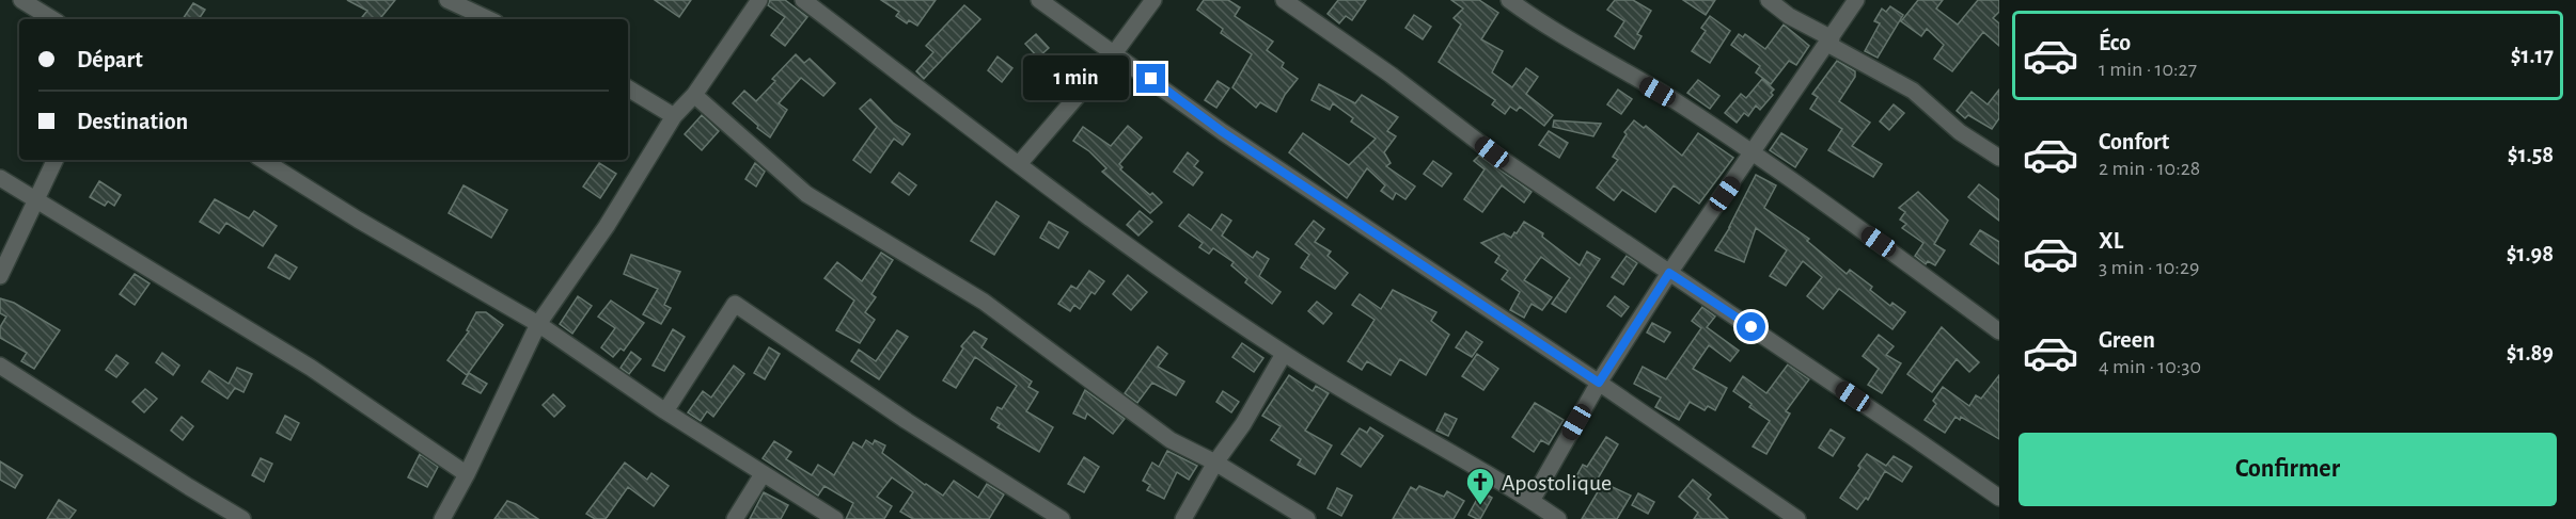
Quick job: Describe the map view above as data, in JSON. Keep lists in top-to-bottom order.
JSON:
{
  "places": {
    "church": ["Apostolique"]
  },
  "page": {
    "list": [
      {
        "name": "Éco",
        "note": "1 min · 10:27",
        "value": "$1.17"
      },
      {
        "name": "Confort",
        "note": "2 min · 10:28",
        "value": "$1.58"
      },
      {
        "name": "XL",
        "note": "3 min · 10:29",
        "value": "$1.98"
      },
      {
        "name": "Green",
        "note": "4 min · 10:30",
        "value": "$1.89"
      }
    ],
    "banner": ["Départ", "Destination"],
    "bubble": "1 min",
    "buttons": "Confirmer"
  }
}
